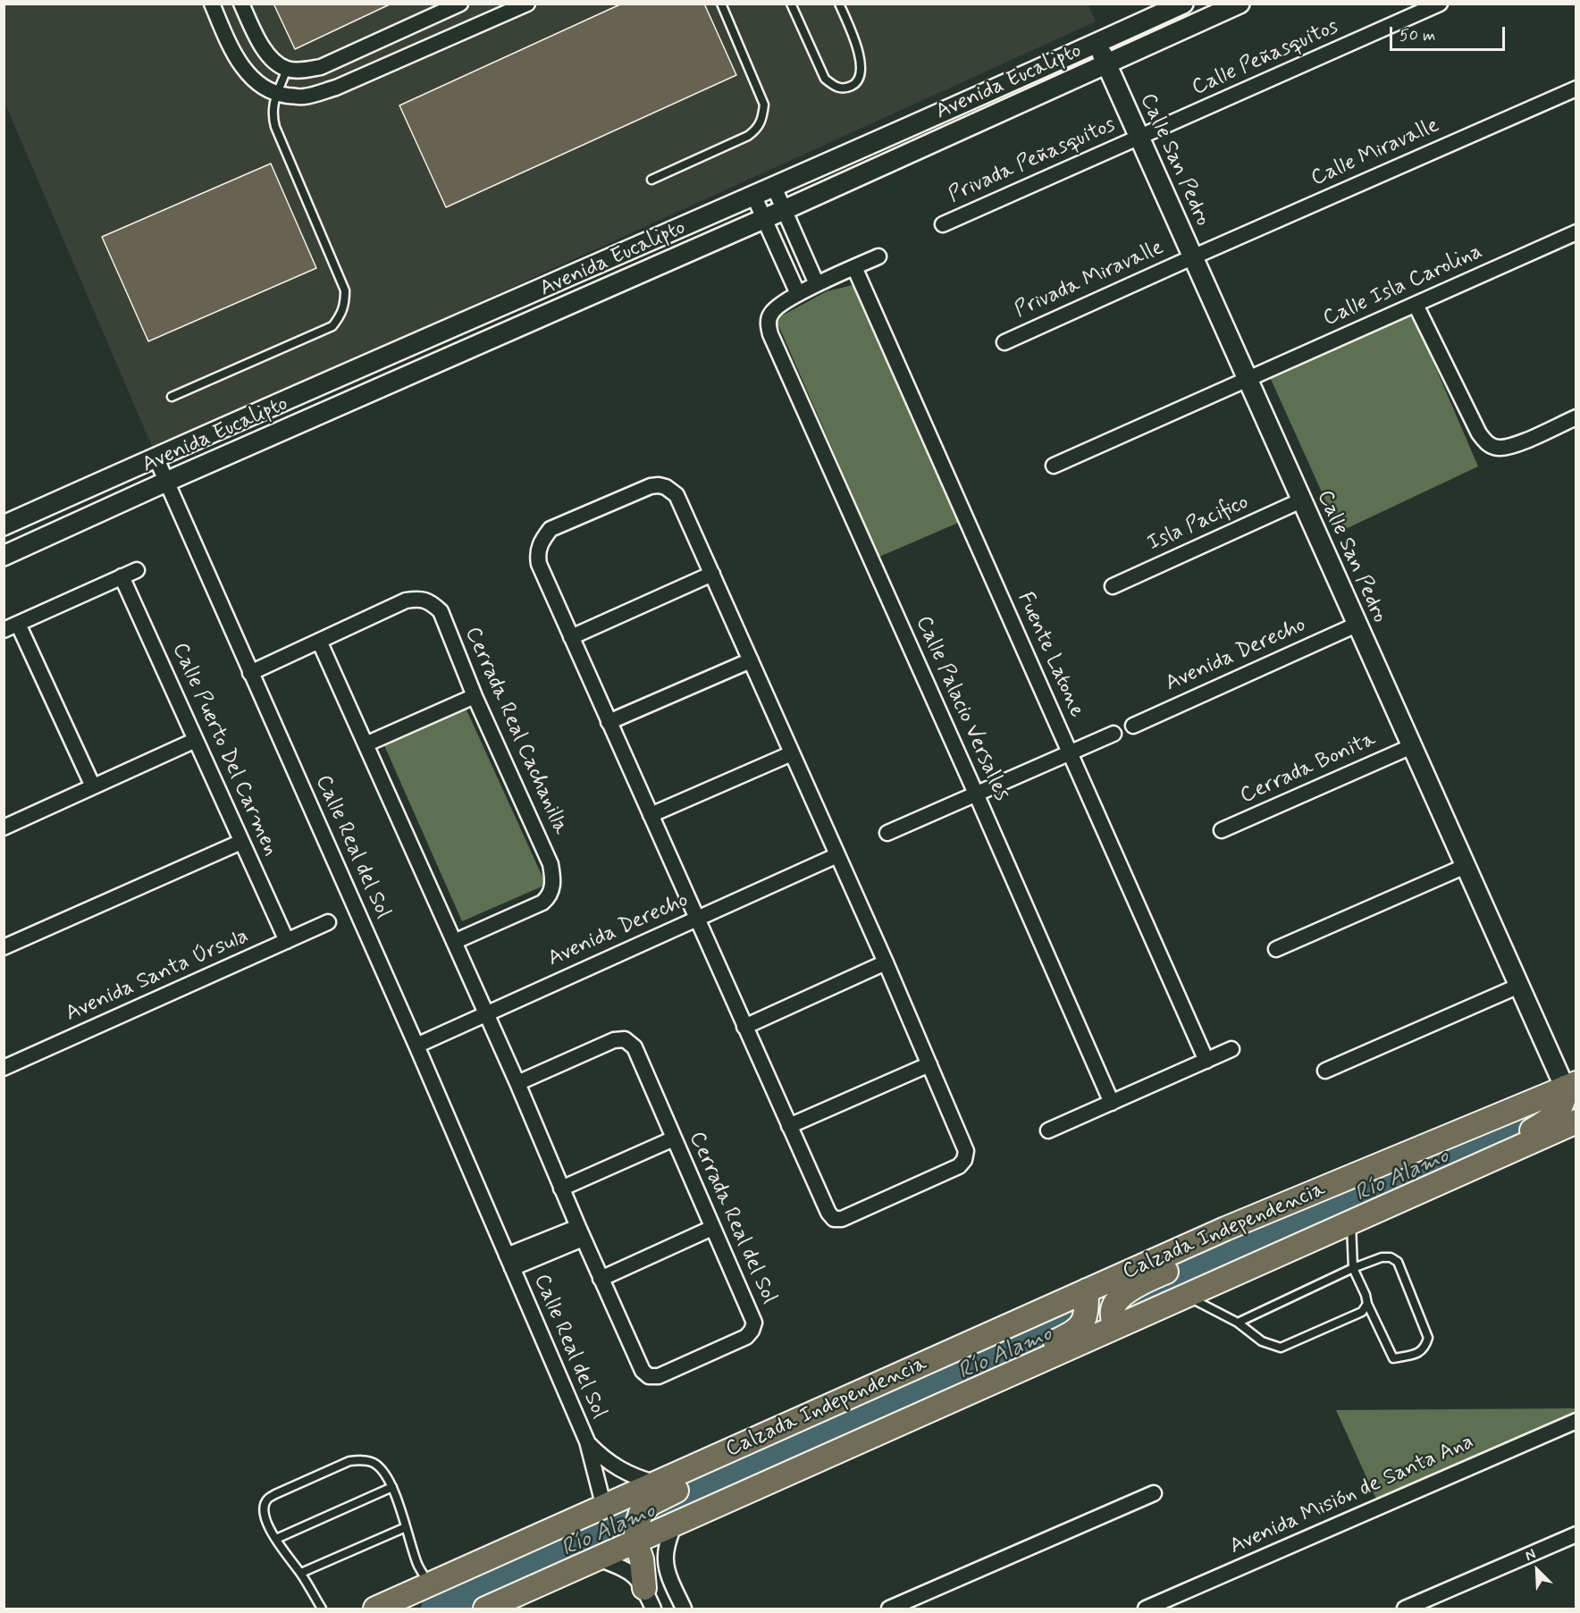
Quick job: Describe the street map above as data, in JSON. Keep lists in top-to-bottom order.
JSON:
{
  "streets": {
    "main road": ["Calzada Independencia"],
    "street": [
      "Calle Peñasquitos",
      "Avenida Eucalipto",
      "Calle Miravalle",
      "Calle San Pedro",
      "Privada Peñasquitos",
      "Privada Miravalle",
      "Calle Isla Carolina",
      "Isla Pacifico",
      "Fuente Latone",
      "Avenida Derecho",
      "Calle Palacio Versalles",
      "Cerrada Real Cachanilla",
      "Calle Puerto Del Carmen",
      "Cerrada Bonita",
      "Calle Real del Sol",
      "Avenida Santa Úrsula",
      "Cerrada Real del Sol",
      "Avenida Misión de Santa Ana"
    ]
  },
  "crossings": [
    ["Calle Peñasquitos", "Calle San Pedro"],
    ["Calle Peñasquitos", "Privada Peñasquitos"],
    ["Avenida Eucalipto", "Calle San Pedro"],
    ["Avenida Eucalipto", "Calle Real del Sol"],
    ["Calle Miravalle", "Calle San Pedro"],
    ["Calle Miravalle", "Privada Miravalle"],
    ["Calle San Pedro", "Privada Peñasquitos"],
    ["Calle San Pedro", "Privada Miravalle"],
    ["Calle San Pedro", "Calle Isla Carolina"],
    ["Calle San Pedro", "Isla Pacifico"],
    ["Calle San Pedro", "Avenida Derecho"],
    ["Calle San Pedro", "Cerrada Bonita"],
    ["Calle San Pedro", "Calzada Independencia"],
    ["Avenida Derecho", "Calle Real del Sol"],
    ["Avenida Derecho", "Cerrada Real del Sol"],
    ["Cerrada Real Cachanilla", "Calle Real del Sol"],
    ["Calle Puerto Del Carmen", "Avenida Santa Úrsula"],
    ["Calle Real del Sol", "Cerrada Real del Sol"],
    ["Calle Real del Sol", "Calzada Independencia"]
  ],
  "water": ["Río Alamo"],
  "scale_bar": "50 m",
  "north": "top left"
}
